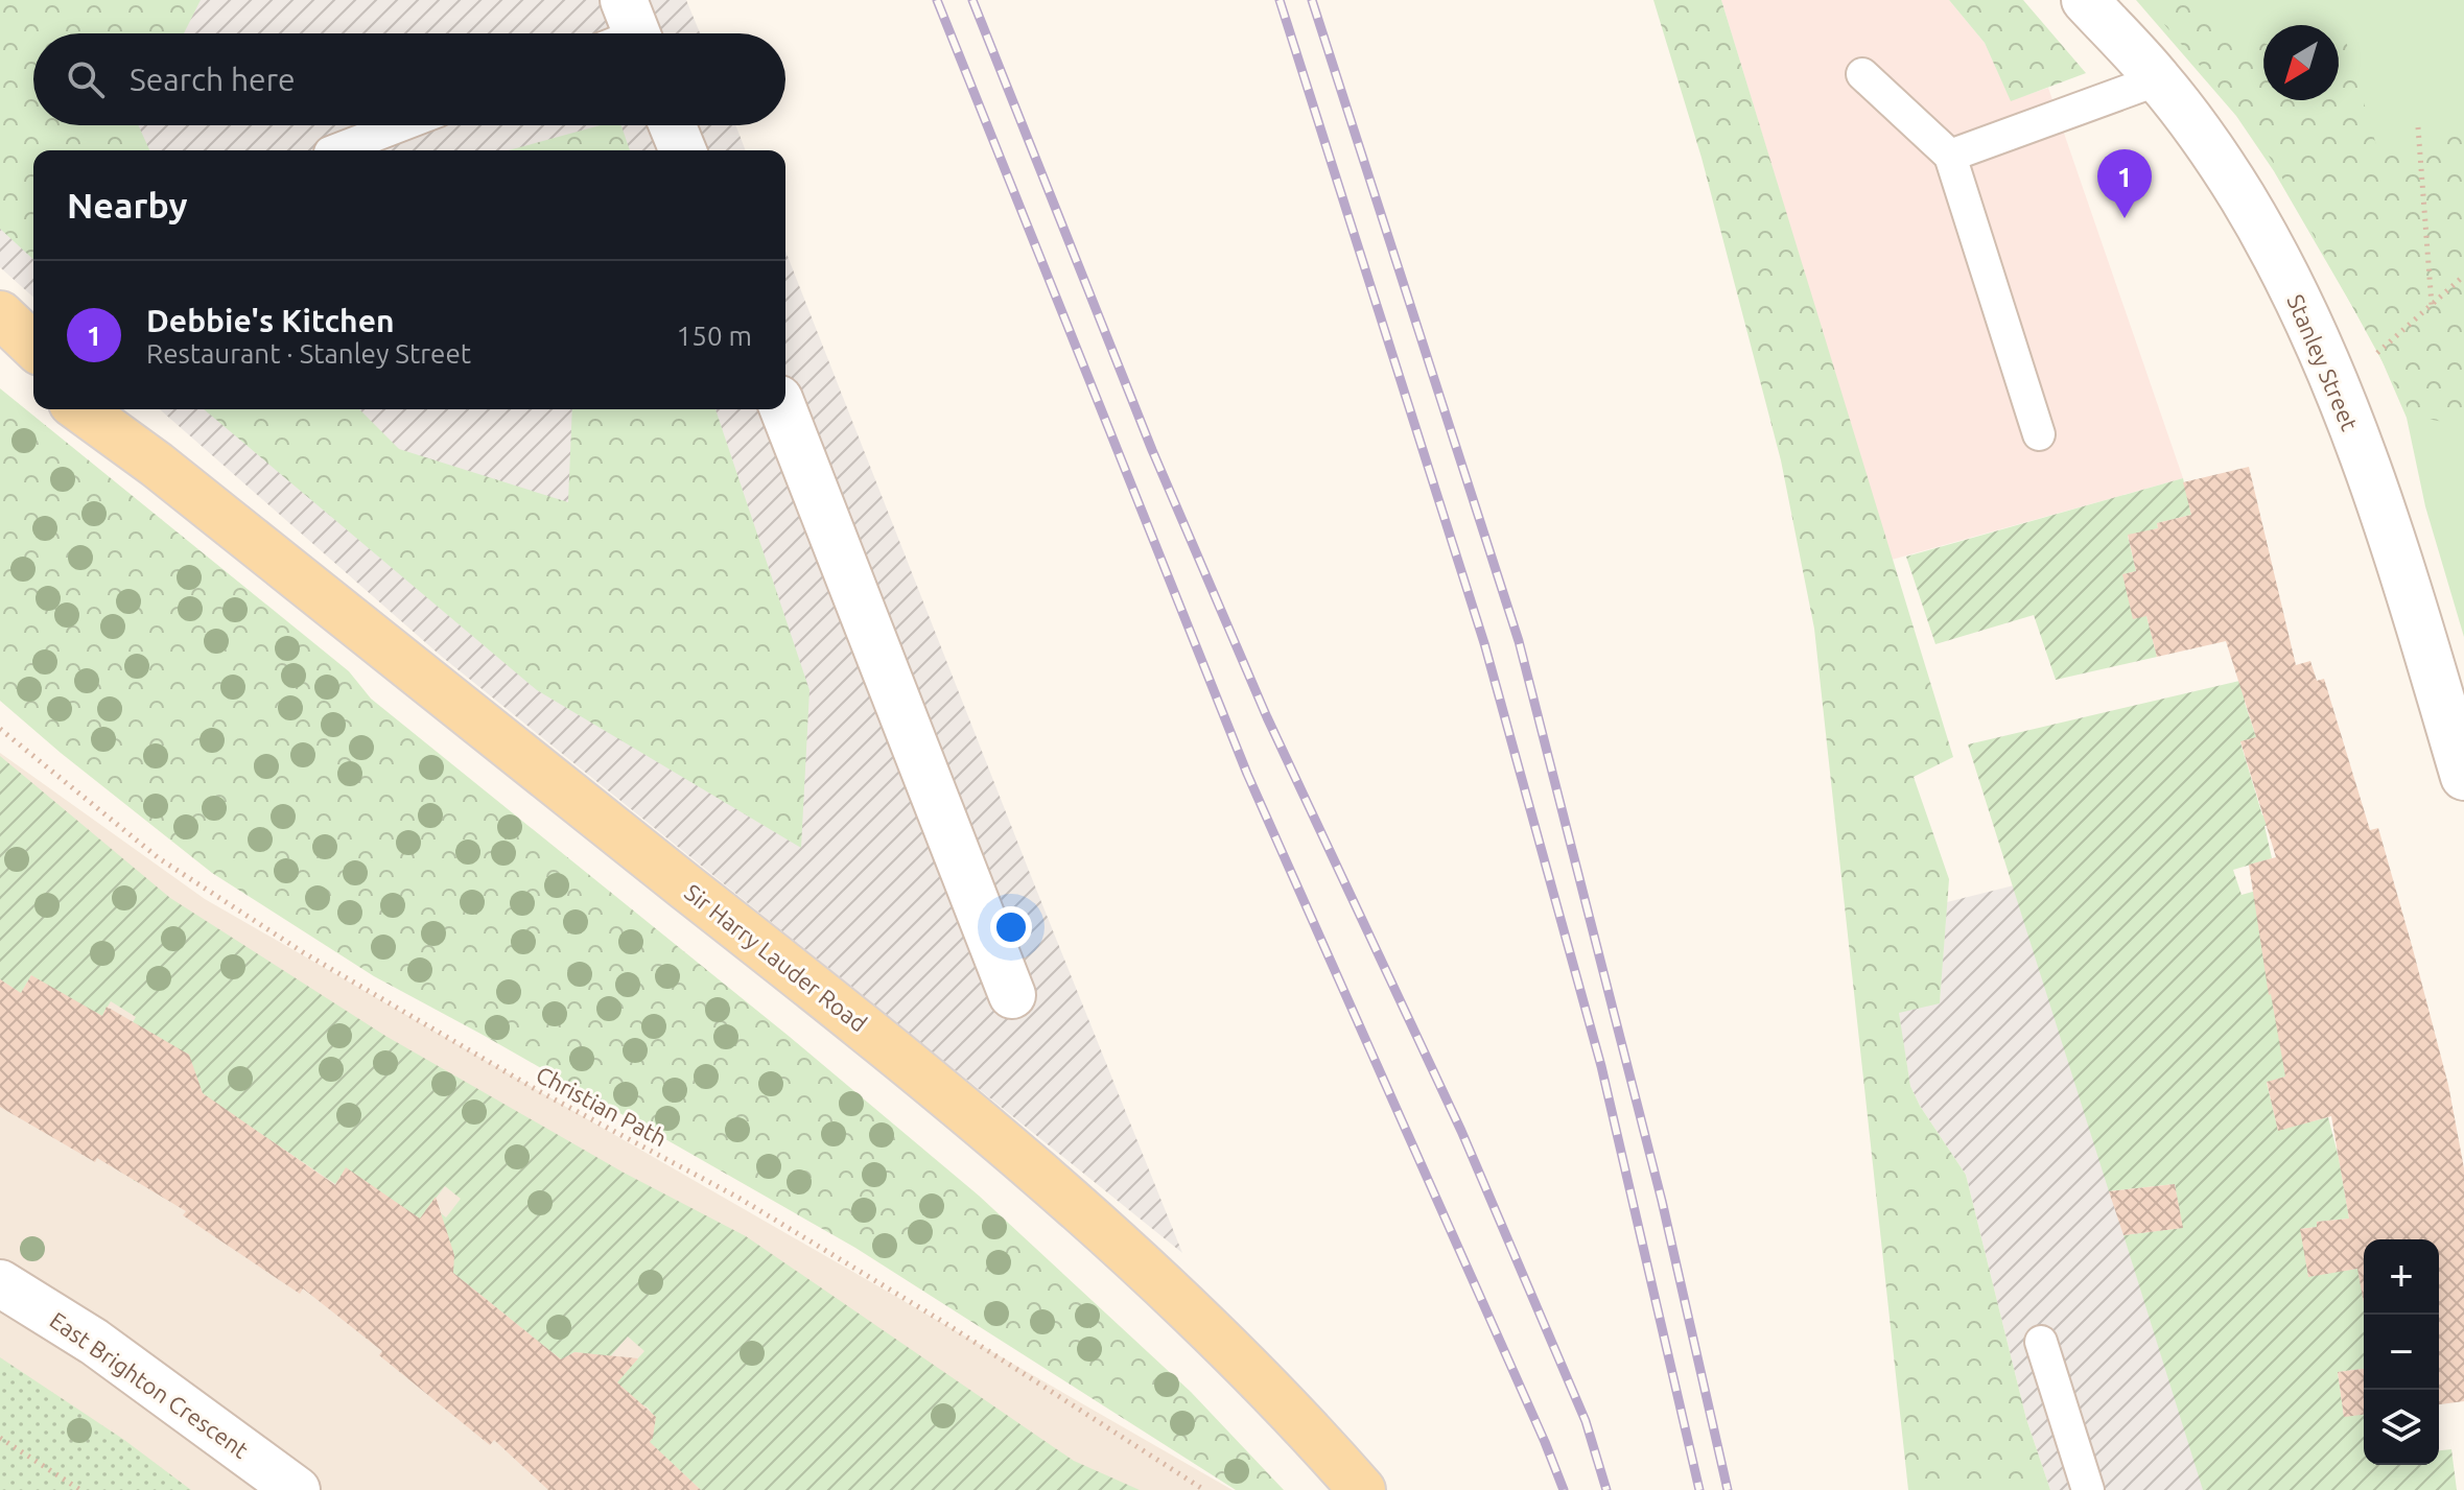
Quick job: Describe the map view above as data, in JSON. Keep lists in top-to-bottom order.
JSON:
{
  "streets": {
    "main road": ["Sir Harry Lauder Road"],
    "street": ["Stanley Street", "East Brighton Crescent"],
    "path": ["Christian Path"]
  },
  "north": "bottom left",
  "page": {
    "search": "Search here",
    "pins": "1",
    "heading": "Nearby",
    "list": [
      {
        "mark": "1",
        "name": "Debbie's Kitchen",
        "note": "Restaurant · Stanley Street",
        "value": "150 m"
      }
    ],
    "map_buttons": ["+", "−"]
  }
}
